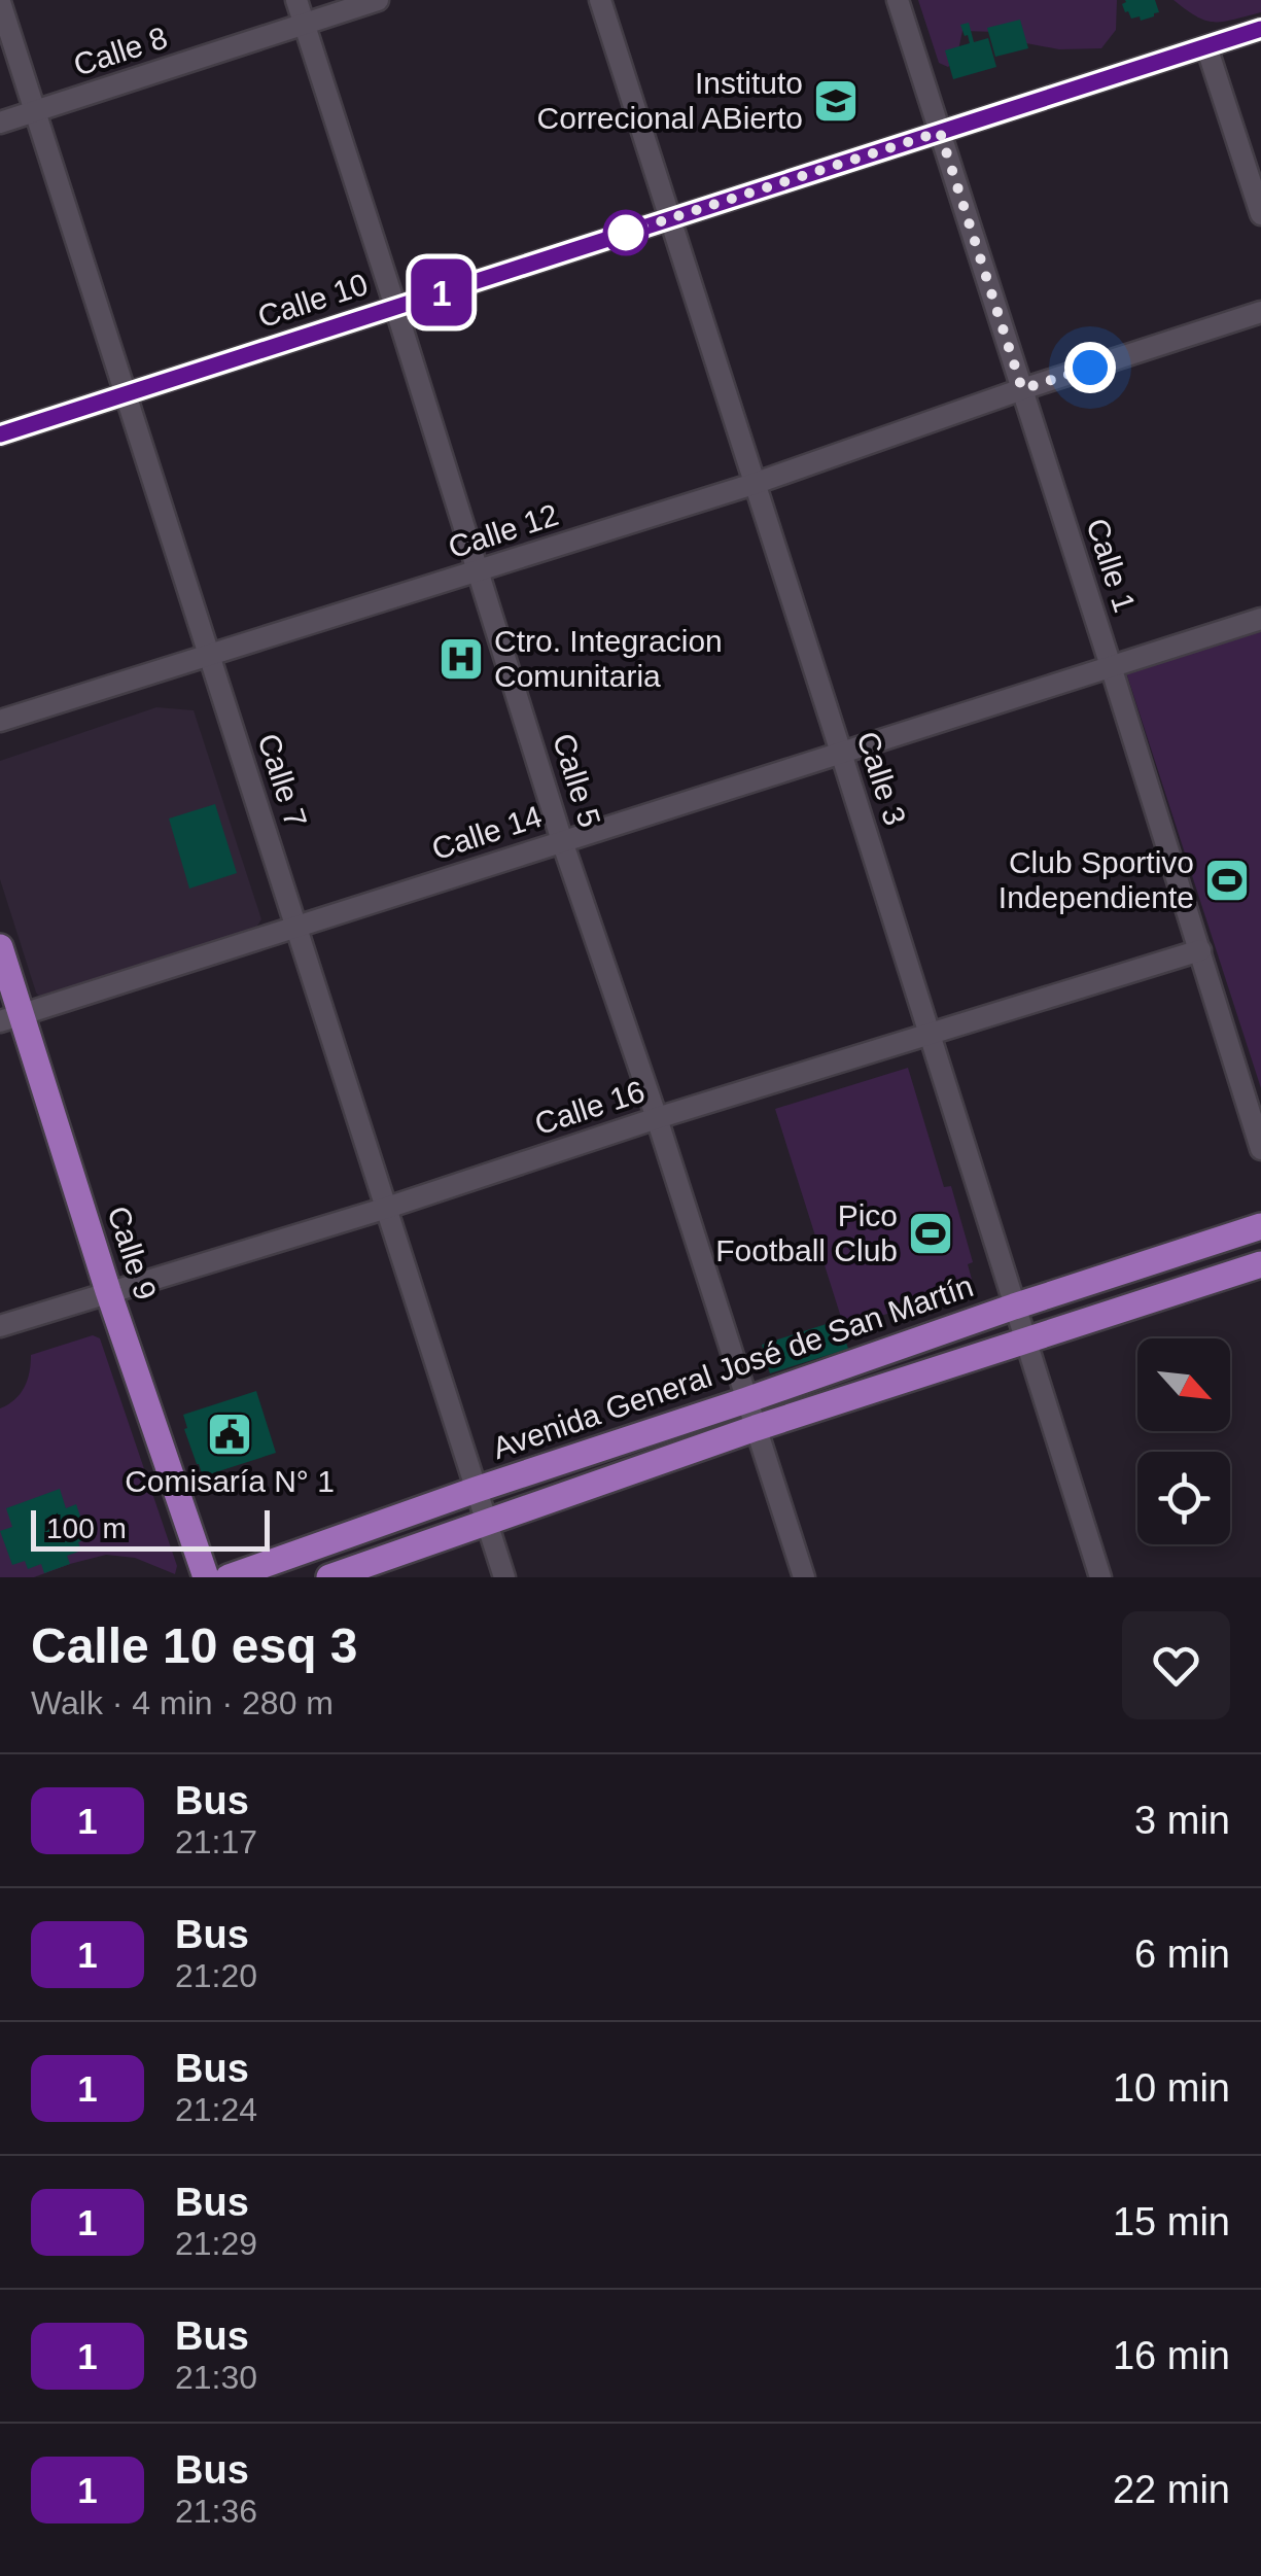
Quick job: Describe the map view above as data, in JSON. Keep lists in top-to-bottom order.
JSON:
{
  "streets": {
    "main road": ["Calle 9", "Avenida General José de San Martín"],
    "street": [
      "Calle 8",
      "Calle 10",
      "Calle 12",
      "Calle 1",
      "Calle 3",
      "Calle 7",
      "Calle 5",
      "Calle 14",
      "Calle 16"
    ]
  },
  "crossings": [
    ["Calle 8", "Calle 7"],
    ["Calle 8", "Calle 5"],
    ["Calle 10", "Calle 1"],
    ["Calle 10", "Calle 3"],
    ["Calle 10", "Calle 7"],
    ["Calle 10", "Calle 5"],
    ["Calle 12", "Calle 1"],
    ["Calle 12", "Calle 3"],
    ["Calle 12", "Calle 7"],
    ["Calle 12", "Calle 5"],
    ["Calle 1", "Calle 14"],
    ["Calle 1", "Calle 16"],
    ["Calle 3", "Calle 14"],
    ["Calle 3", "Calle 16"],
    ["Calle 3", "Avenida General José de San Martín"],
    ["Calle 7", "Calle 14"],
    ["Calle 7", "Calle 16"],
    ["Calle 7", "Avenida General José de San Martín"],
    ["Calle 5", "Calle 14"],
    ["Calle 5", "Calle 16"],
    ["Calle 5", "Avenida General José de San Martín"],
    ["Calle 14", "Calle 9"],
    ["Calle 16", "Calle 9"]
  ],
  "places": {
    "school or university": ["Instituto Correcional ABierto"],
    "hospital": ["Ctro. Integracion Comunitaria"],
    "sports": ["Club Sportivo Independiente", "Pico Football Club"],
    "public building": ["Comisaría N° 1"]
  },
  "lines": ["bus line 1"],
  "scale_bar": "100 m",
  "north": "bottom right",
  "page": {
    "on_map": "1",
    "scale": "100 m",
    "heading": ["Calle 10 esq 3", "Walk · 4 min · 280 m"],
    "list": [
      {
        "mark": "1",
        "name": "Bus",
        "note": "21:17",
        "value": "3 min"
      },
      {
        "mark": "1",
        "name": "Bus",
        "note": "21:20",
        "value": "6 min"
      },
      {
        "mark": "1",
        "name": "Bus",
        "note": "21:24",
        "value": "10 min"
      },
      {
        "mark": "1",
        "name": "Bus",
        "note": "21:29",
        "value": "15 min"
      },
      {
        "mark": "1",
        "name": "Bus",
        "note": "21:30",
        "value": "16 min"
      },
      {
        "mark": "1",
        "name": "Bus",
        "note": "21:36",
        "value": "22 min"
      }
    ]
  }
}
